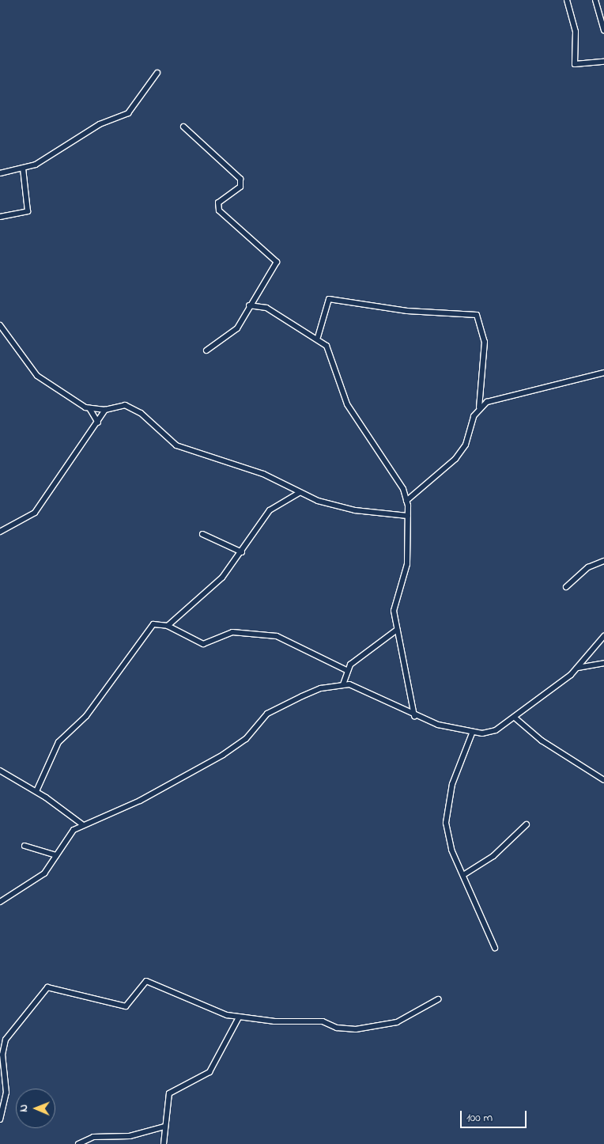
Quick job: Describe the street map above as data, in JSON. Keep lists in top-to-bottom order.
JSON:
{
  "scale_bar": "100 m",
  "north": "left"
}
